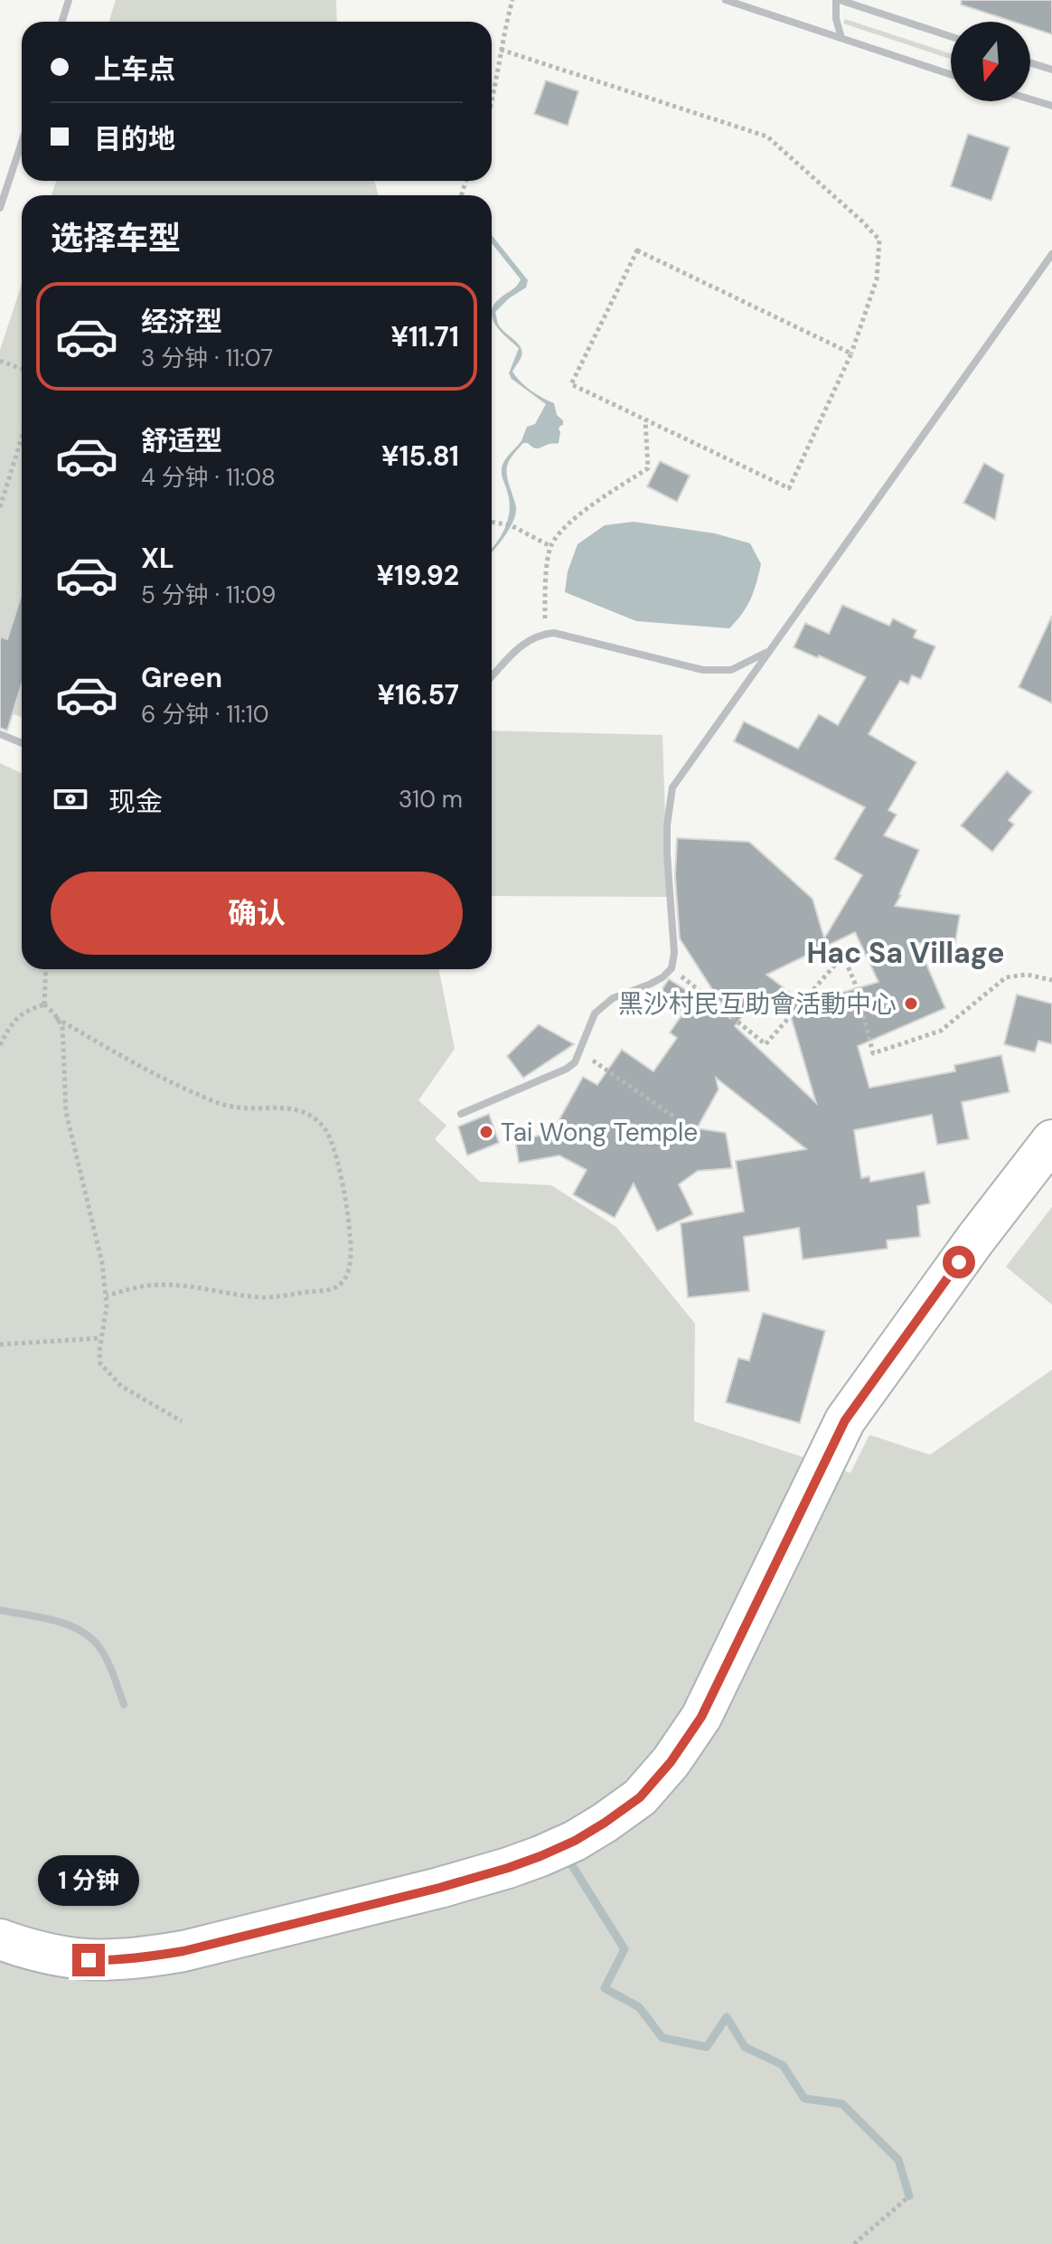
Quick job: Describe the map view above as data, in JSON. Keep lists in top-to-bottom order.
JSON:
{
  "districts": ["Hac Sa Village"],
  "places": ["黑沙村民互助會活動中心", "Tai Wong Temple"],
  "north": "bottom",
  "page": {
    "banner": ["上车点", "目的地"],
    "heading": "选择车型",
    "list": [
      {
        "name": "经济型",
        "note": "3 分钟 · 11:07",
        "value": "¥11.71"
      },
      {
        "name": "舒适型",
        "note": "4 分钟 · 11:08",
        "value": "¥15.81"
      },
      {
        "name": "XL",
        "note": "5 分钟 · 11:09",
        "value": "¥19.92"
      },
      {
        "name": "Green",
        "note": "6 分钟 · 11:10",
        "value": "¥16.57"
      }
    ],
    "pay": ["现金", "310 m"],
    "buttons": "确认",
    "bubble": "1 分钟"
  }
}
